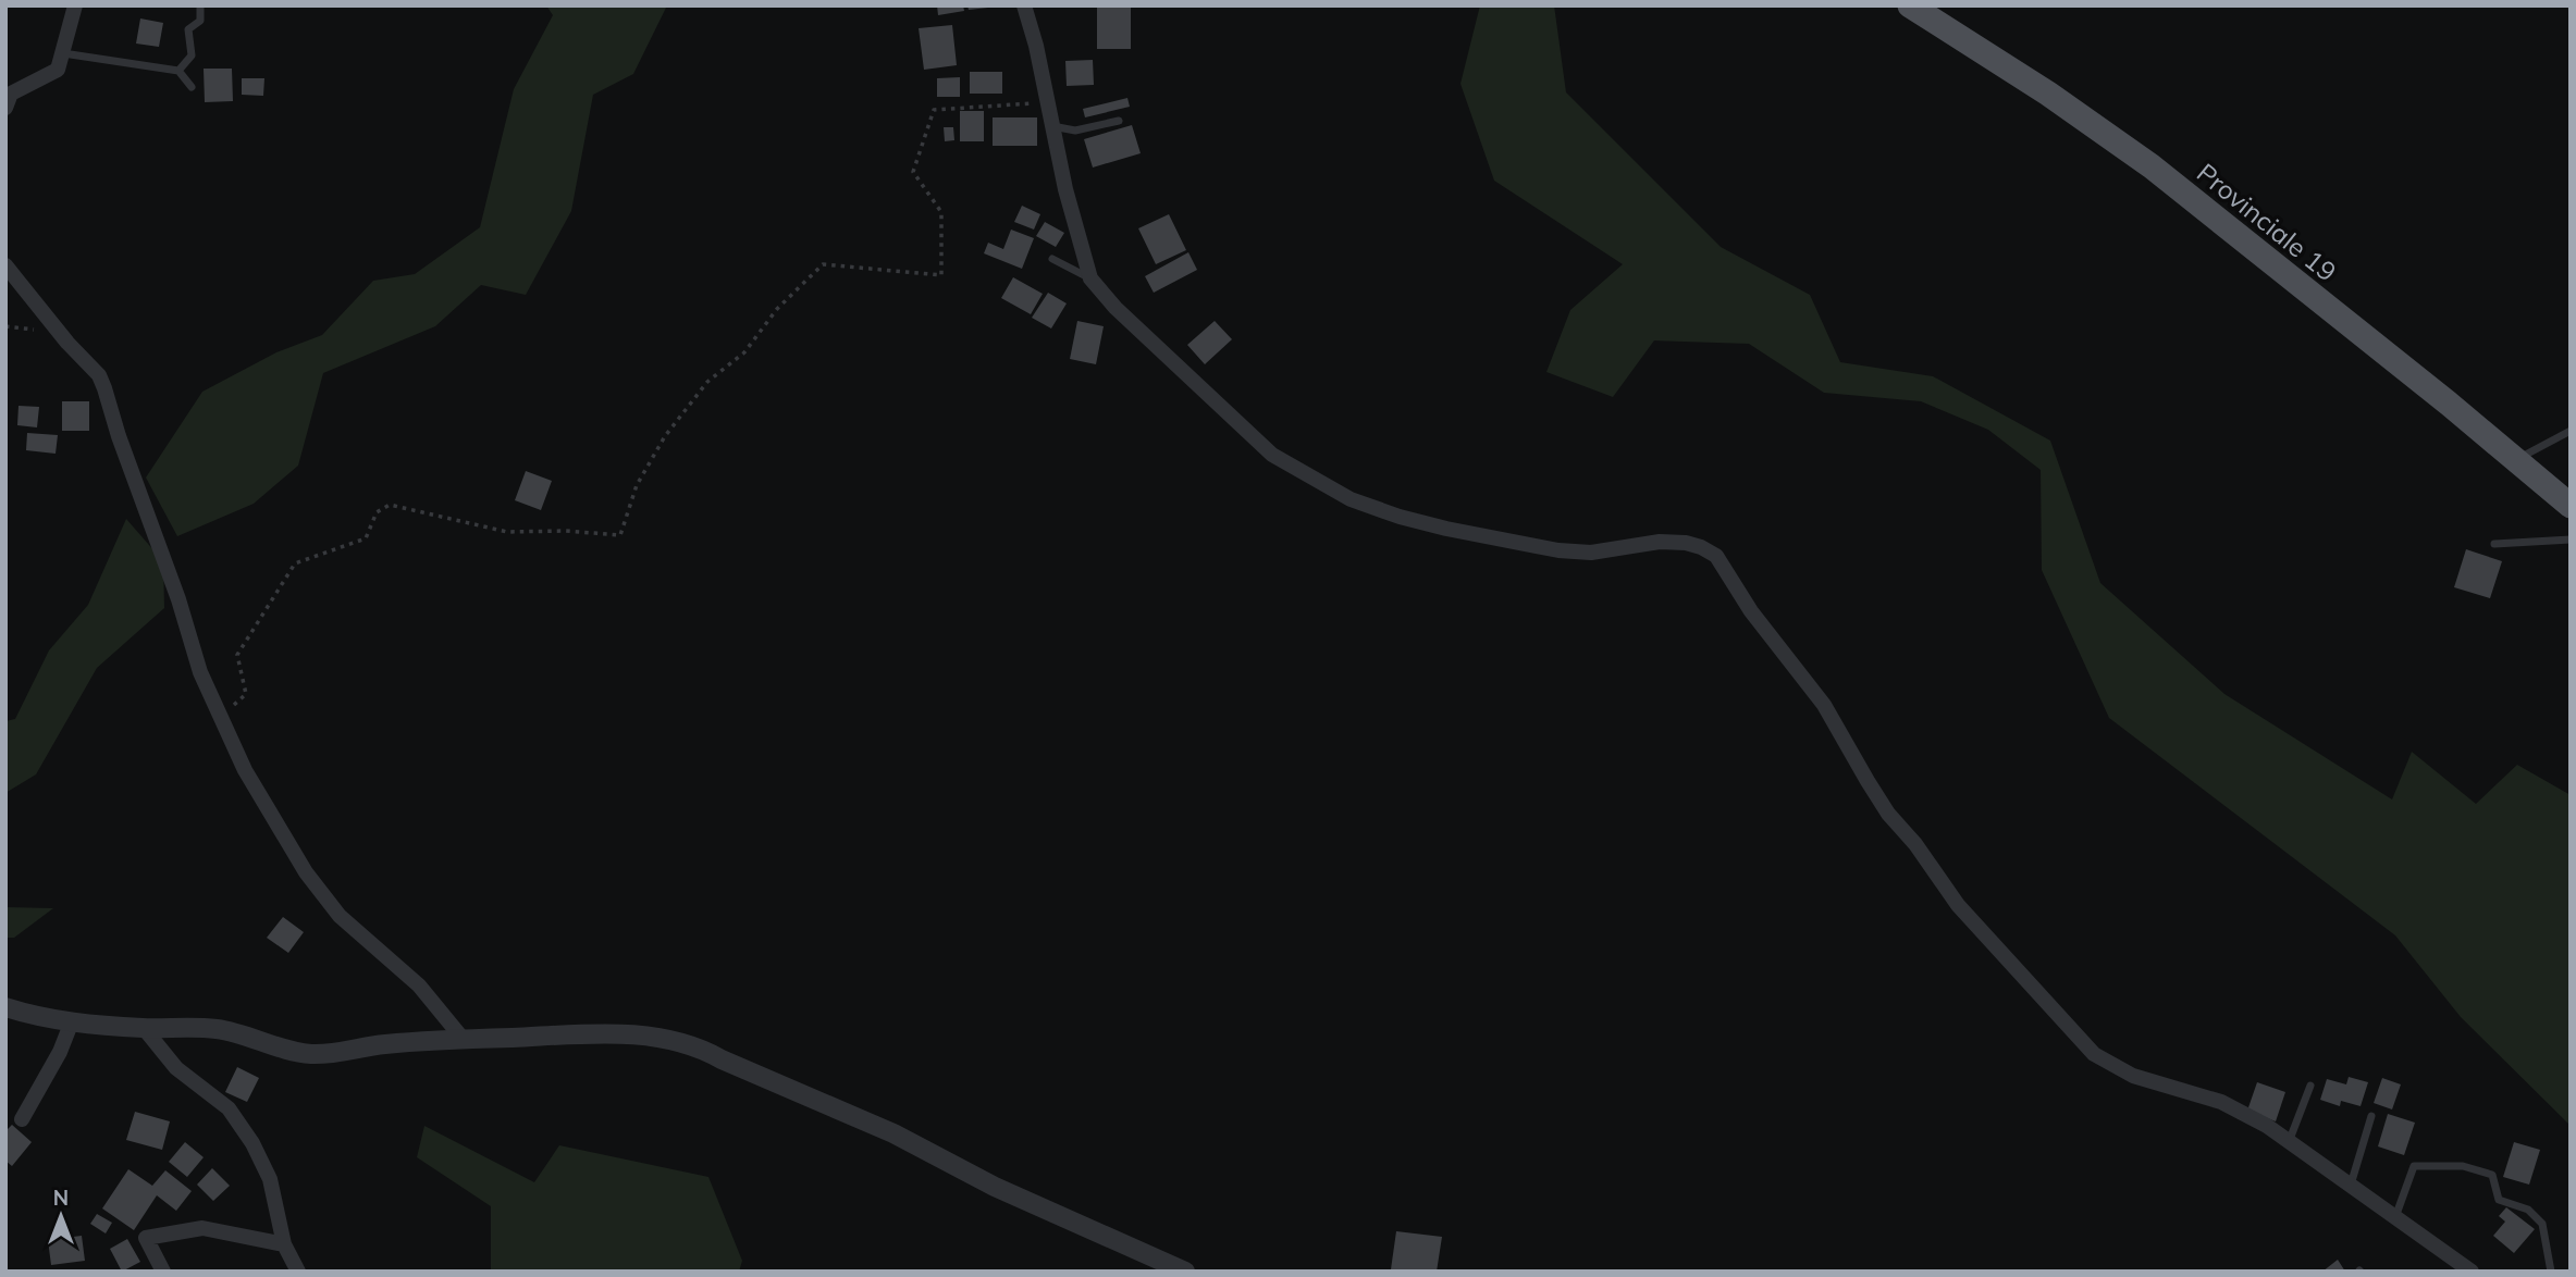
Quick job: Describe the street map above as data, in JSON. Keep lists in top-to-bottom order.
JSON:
{
  "streets": {
    "main road": ["Provinciale 19"]
  },
  "north": "top"
}
